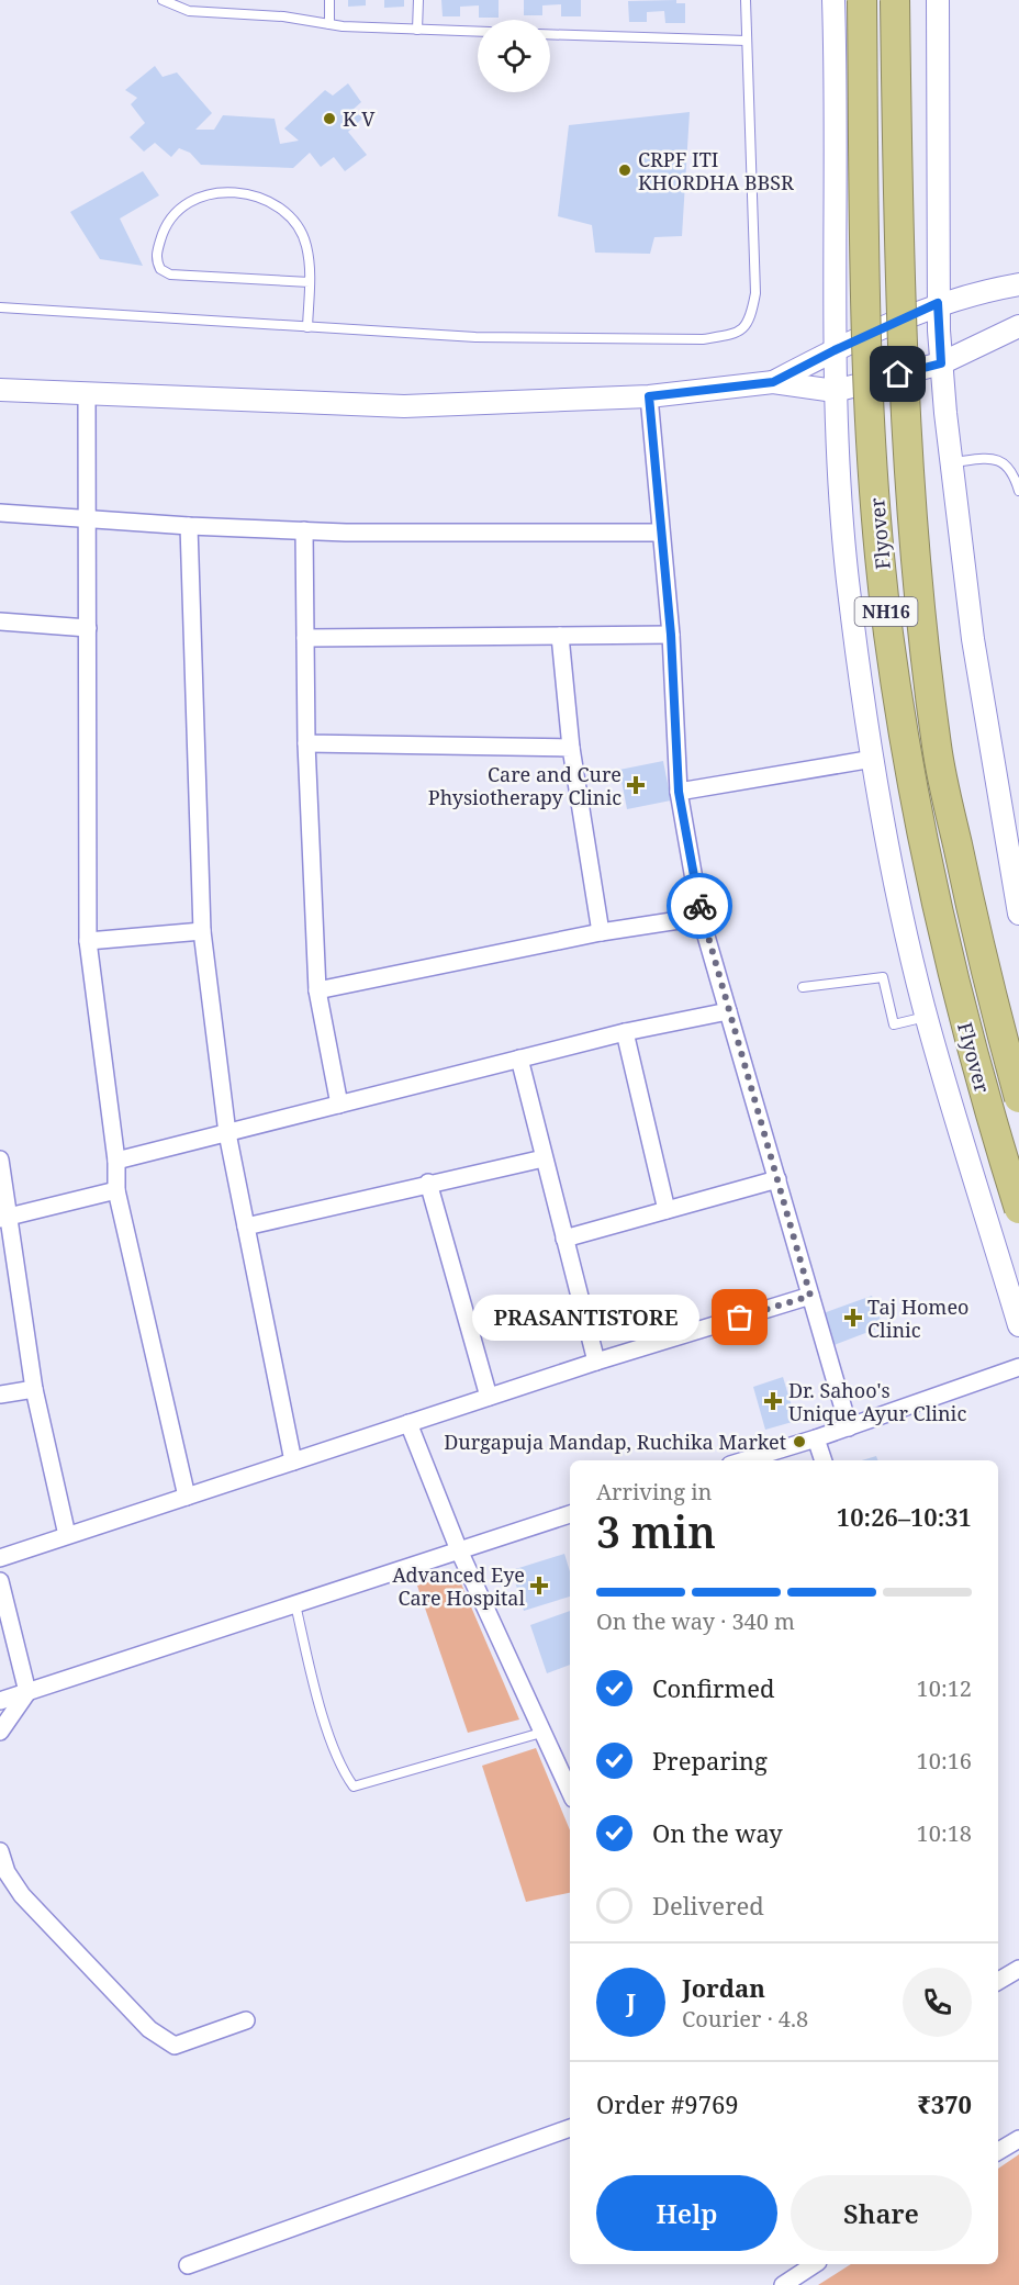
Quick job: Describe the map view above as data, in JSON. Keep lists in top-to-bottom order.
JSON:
{
  "streets": {
    "highway": ["Flyover", "NH16"]
  },
  "places": {
    "other": [
      "K V",
      "CRPF ITI KHORDHA BBSR",
      "PRASANTISTORE",
      "Durgapuja Mandap, Ruchika Market"
    ],
    "health": [
      "Care and Cure Physiotherapy Clinic",
      "Taj Homeo Clinic",
      "Dr. Sahoo's Unique Ayur Clinic",
      "Advanced Eye Care Hospital"
    ]
  },
  "page": {
    "bubble": "PRASANTISTORE",
    "heading": ["3 min", "Arriving in", "10:26–10:31"],
    "panel": [
      "Jordan",
      "Courier · 4.8",
      "Order #9769",
      "₹370"
    ],
    "bar": "On the way · 340 m",
    "list": [
      ["Confirmed", "10:12"],
      ["Preparing", "10:16"],
      ["On the way", "10:18"],
      "Delivered"
    ],
    "round": "J",
    "buttons": ["Help", "Share"]
  }
}
